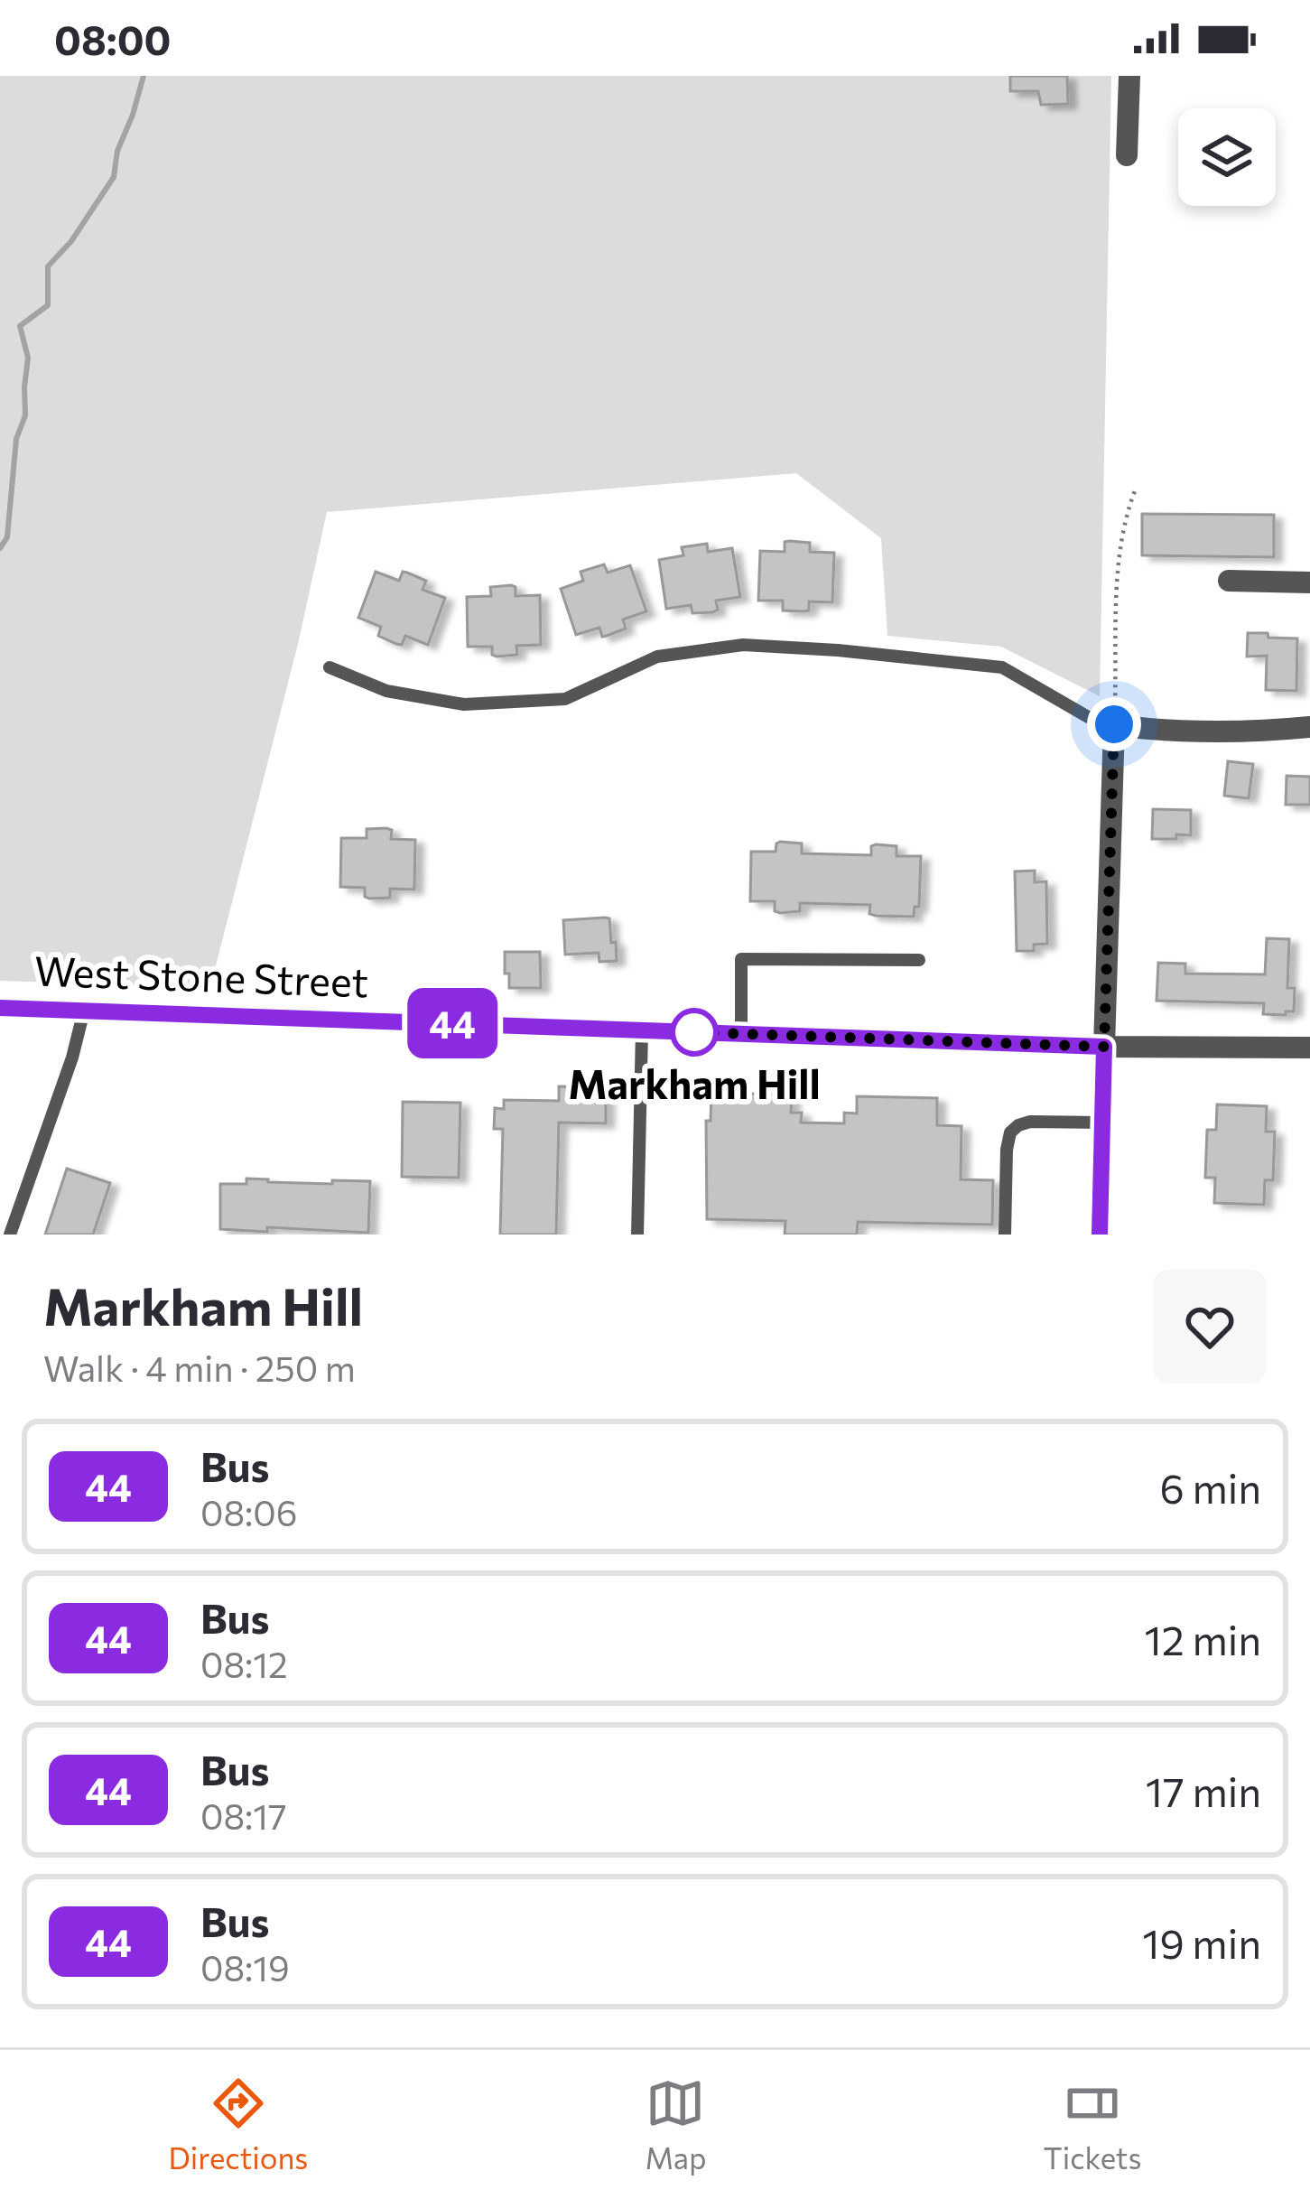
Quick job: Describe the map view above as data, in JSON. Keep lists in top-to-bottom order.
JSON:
{
  "streets": {
    "street": ["West Stone Street"]
  },
  "places": ["Markham Hill"],
  "lines": ["bus line 44"],
  "page": {
    "status": "08:00",
    "on_map": "44",
    "heading": ["Markham Hill", "Walk · 4 min · 250 m"],
    "list": [
      {
        "mark": "44",
        "name": "Bus",
        "note": "08:06",
        "value": "6 min"
      },
      {
        "mark": "44",
        "name": "Bus",
        "note": "08:12",
        "value": "12 min"
      },
      {
        "mark": "44",
        "name": "Bus",
        "note": "08:17",
        "value": "17 min"
      },
      {
        "mark": "44",
        "name": "Bus",
        "note": "08:19",
        "value": "19 min"
      }
    ],
    "tabs": ["Directions", "Map", "Tickets"]
  }
}
